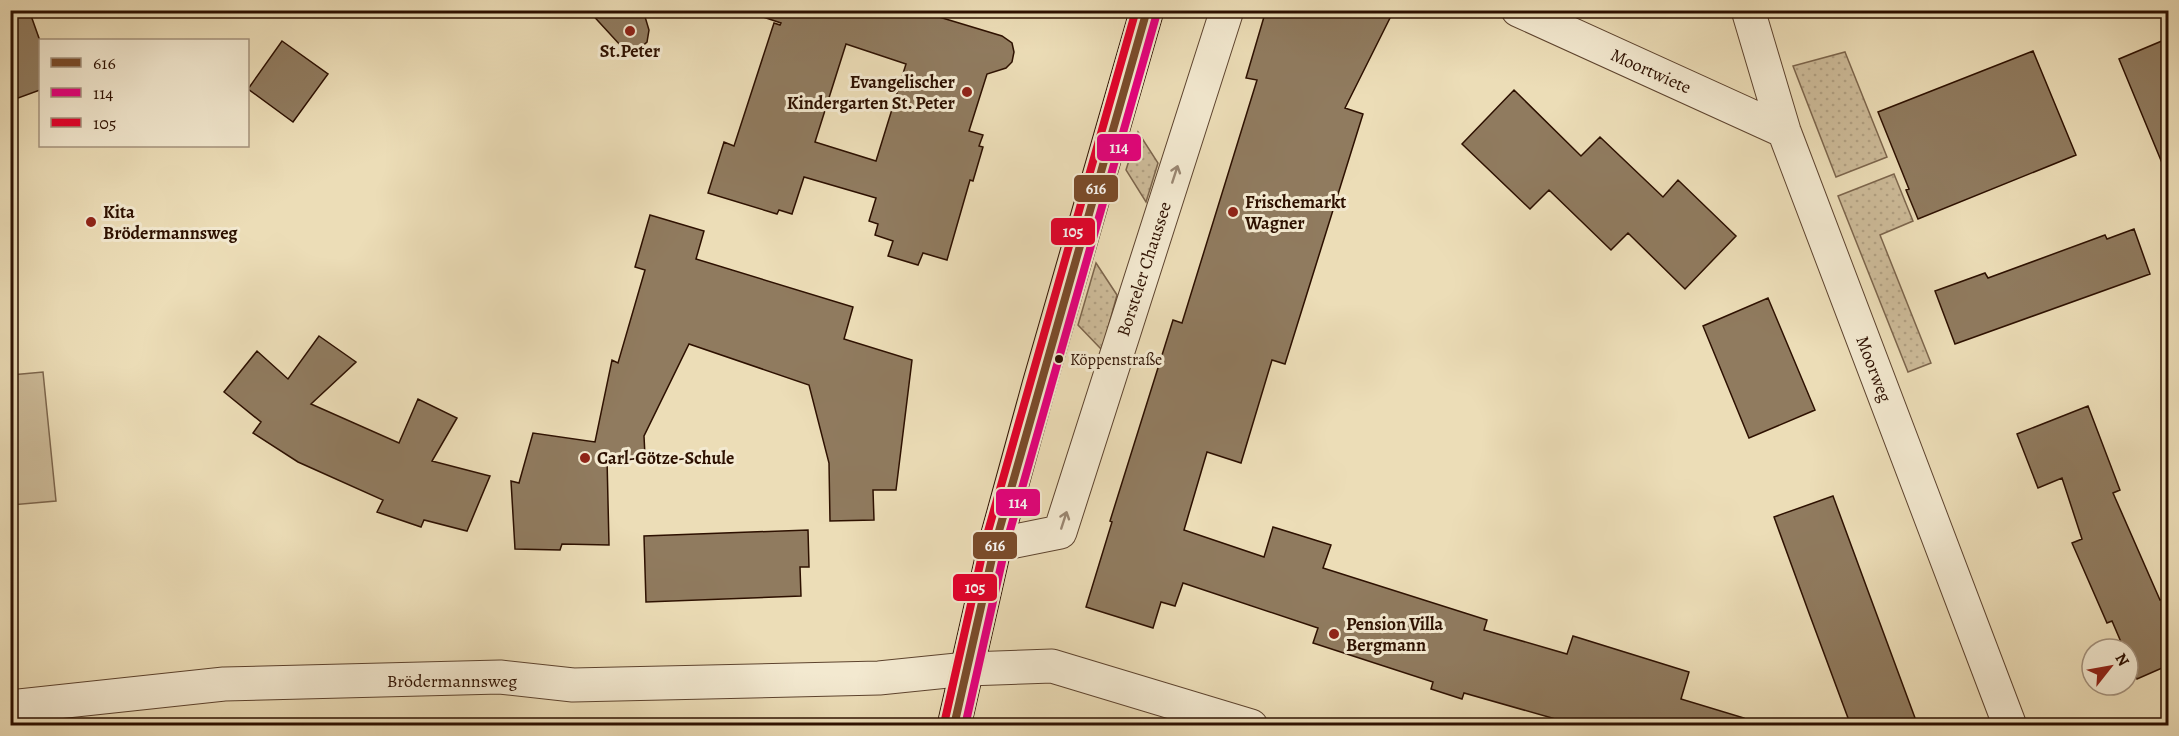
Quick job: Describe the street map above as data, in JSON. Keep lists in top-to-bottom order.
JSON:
{
  "streets": {
    "street": [
      "Moortwiete",
      "Borsteler Chaussee",
      "Moorweg",
      "Brödermannsweg"
    ]
  },
  "crossings": [
    ["Moortwiete", "Moorweg"]
  ],
  "one_way": ["Borsteler Chaussee"],
  "places": [
    "St.Peter",
    "Evangelischer Kindergarten St. Peter",
    "Frischemarkt Wagner",
    "Kita Brödermannsweg",
    "Köppenstraße",
    "Carl-Götze-Schule",
    "Pension Villa Bergmann"
  ],
  "lines": ["transit line 616", "transit line 105", "transit line 114"],
  "legend": ["616", "114", "105"],
  "north": "top right"
}
